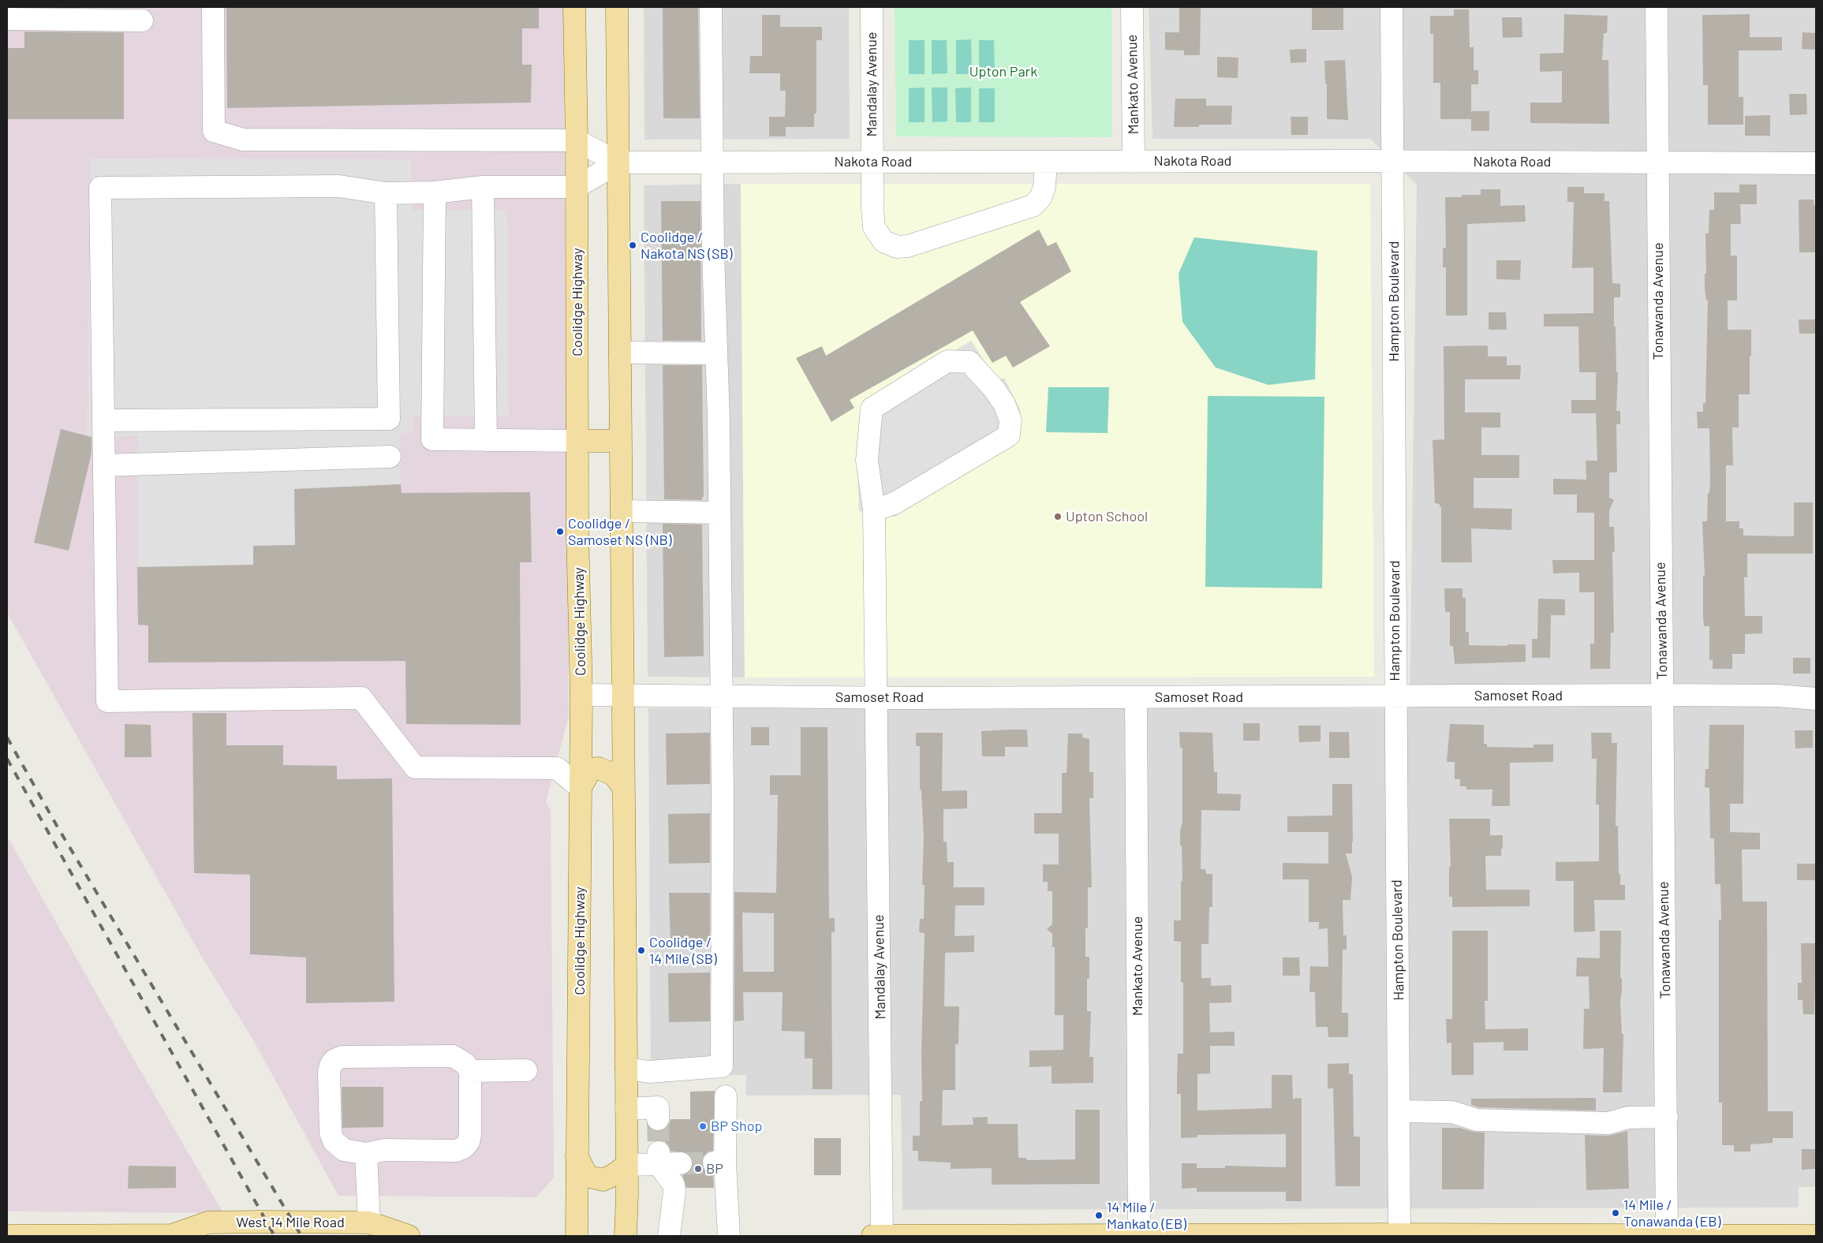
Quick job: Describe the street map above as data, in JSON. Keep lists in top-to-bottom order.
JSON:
{
  "streets": {
    "main road": ["Coolidge Highway", "West 14 Mile Road"],
    "street": [
      "Mandalay Avenue",
      "Mankato Avenue",
      "Nakota Road",
      "Hampton Boulevard",
      "Tonawanda Avenue",
      "Samoset Road"
    ]
  },
  "crossings": [
    ["Mandalay Avenue", "Nakota Road"],
    ["Mandalay Avenue", "Samoset Road"],
    ["Mankato Avenue", "Nakota Road"],
    ["Mankato Avenue", "Samoset Road"],
    ["Nakota Road", "Hampton Boulevard"],
    ["Nakota Road", "Tonawanda Avenue"],
    ["Hampton Boulevard", "Samoset Road"],
    ["Tonawanda Avenue", "Samoset Road"],
    ["Coolidge Highway", "Samoset Road"]
  ],
  "parks": ["Upton Park"],
  "places": [
    "Coolidge / Nakota NS (SB)",
    "Upton School",
    "Coolidge / Samoset NS (NB)",
    "Coolidge / 14 Mile (SB)",
    "BP Shop",
    "BP",
    "14 Mile / Tonawanda (EB)",
    "14 Mile / Mankato (EB)"
  ]
}
